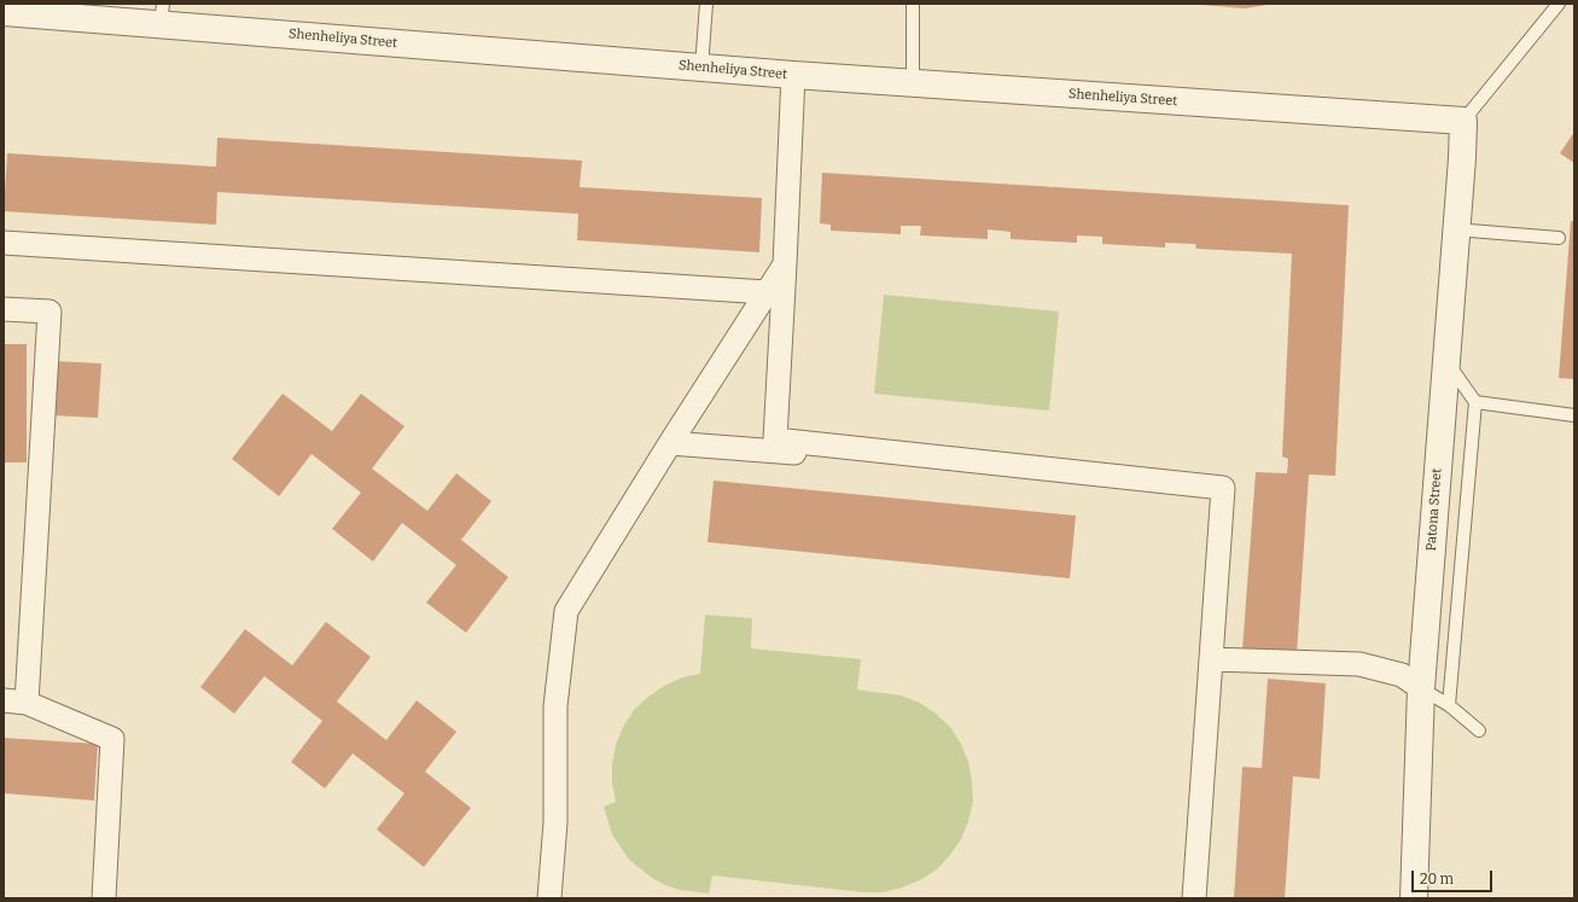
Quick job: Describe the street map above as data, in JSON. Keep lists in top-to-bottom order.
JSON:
{
  "streets": {
    "street": ["Shenheliya Street", "Patona Street"]
  },
  "crossings": [
    ["Shenheliya Street", "Patona Street"]
  ],
  "scale_bar": "20 m"
}
